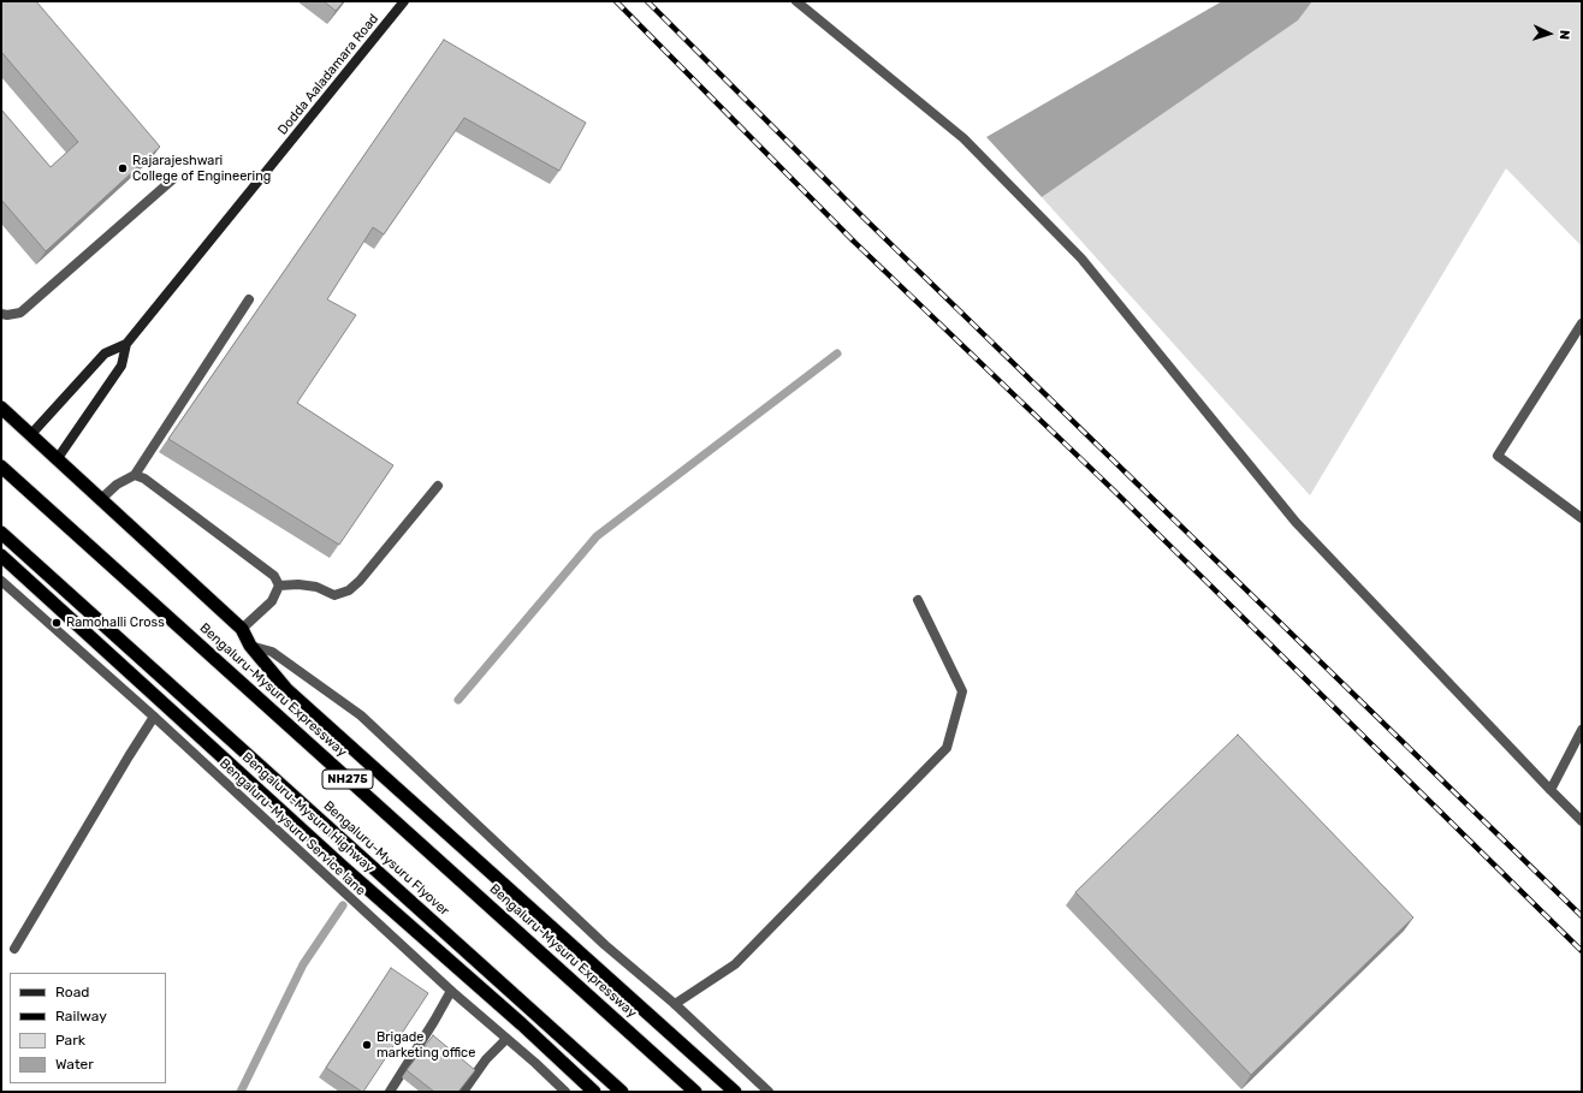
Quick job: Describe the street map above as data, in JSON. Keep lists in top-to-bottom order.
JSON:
{
  "streets": {
    "highway": [
      "Bengaluru-Mysuru Expressway",
      "NH275",
      "Bengaluru-Mysuru Highway",
      "Bengaluru-Mysuru Flyover"
    ],
    "main road": ["Dodda Aaladamara Road"],
    "street": ["Bengaluru-Mysuru Service lane"]
  },
  "places": ["Rajarajeshwari College of Engineering", "Ramohalli Cross", "Brigade marketing office"],
  "legend": [
    "Road",
    "Railway",
    "Park",
    "Water"
  ],
  "north": "right"
}
